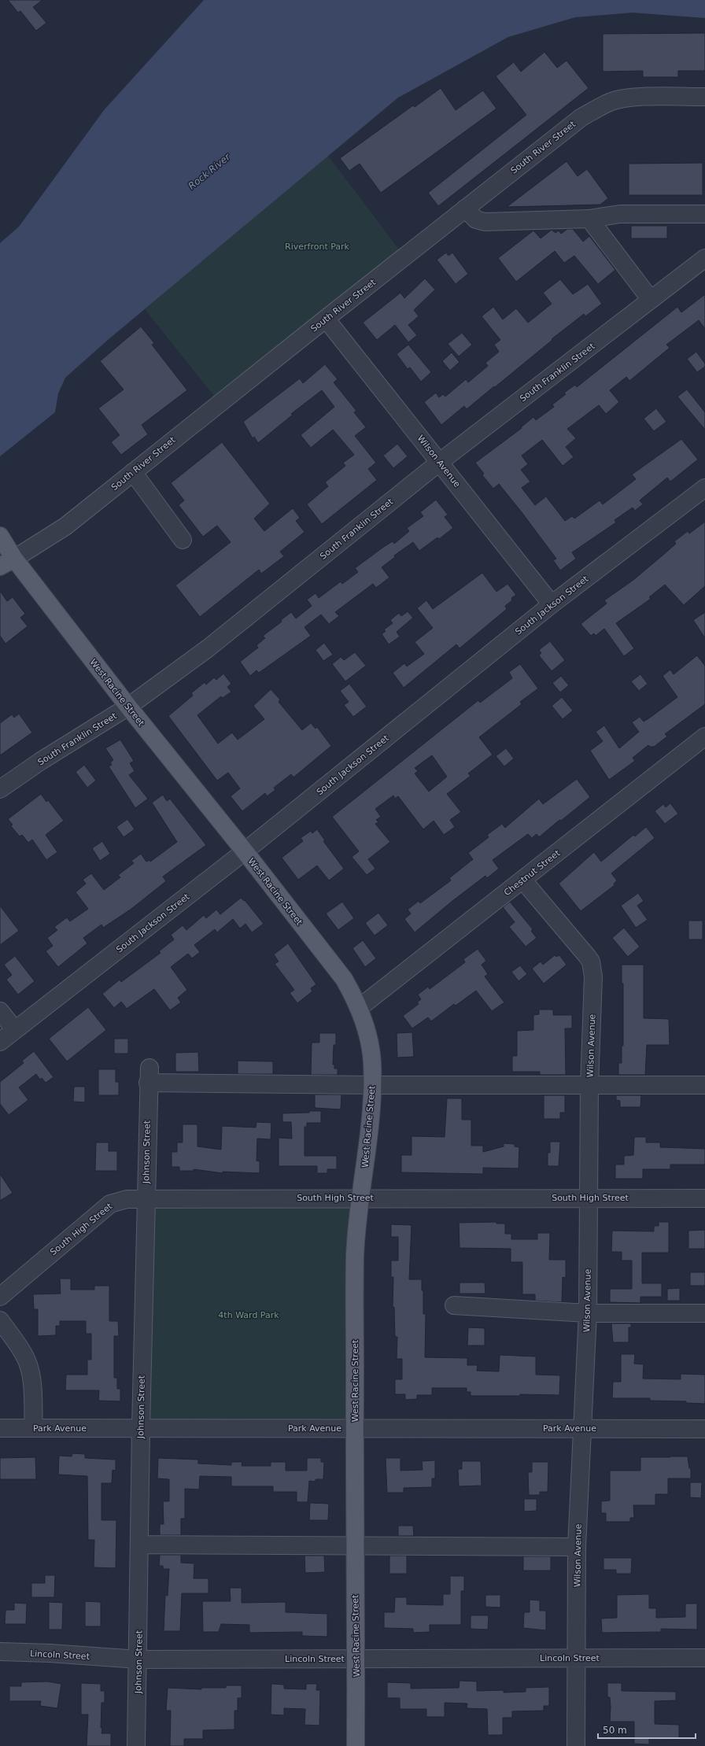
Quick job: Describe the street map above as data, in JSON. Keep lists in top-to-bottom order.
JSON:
{
  "streets": {
    "main road": ["West Racine Street"],
    "street": [
      "South River Street",
      "South Franklin Street",
      "Wilson Avenue",
      "South Jackson Street",
      "Chestnut Street",
      "Johnson Street",
      "South High Street",
      "Park Avenue",
      "Lincoln Street"
    ]
  },
  "crossings": [
    ["South River Street", "Wilson Avenue"],
    ["South River Street", "West Racine Street"],
    ["South Franklin Street", "Wilson Avenue"],
    ["South Franklin Street", "West Racine Street"],
    ["Wilson Avenue", "South Jackson Street"],
    ["Wilson Avenue", "Chestnut Street"],
    ["Wilson Avenue", "South High Street"],
    ["Wilson Avenue", "Park Avenue"],
    ["Wilson Avenue", "Lincoln Street"],
    ["South Jackson Street", "West Racine Street"],
    ["West Racine Street", "Chestnut Street"],
    ["West Racine Street", "Johnson Street"],
    ["West Racine Street", "South High Street"],
    ["West Racine Street", "Park Avenue"],
    ["West Racine Street", "Lincoln Street"],
    ["Johnson Street", "South High Street"],
    ["Johnson Street", "Park Avenue"],
    ["Johnson Street", "Lincoln Street"]
  ],
  "water": ["Rock River"],
  "parks": ["Riverfront Park", "4th Ward Park"],
  "scale_bar": "50 m"
}
